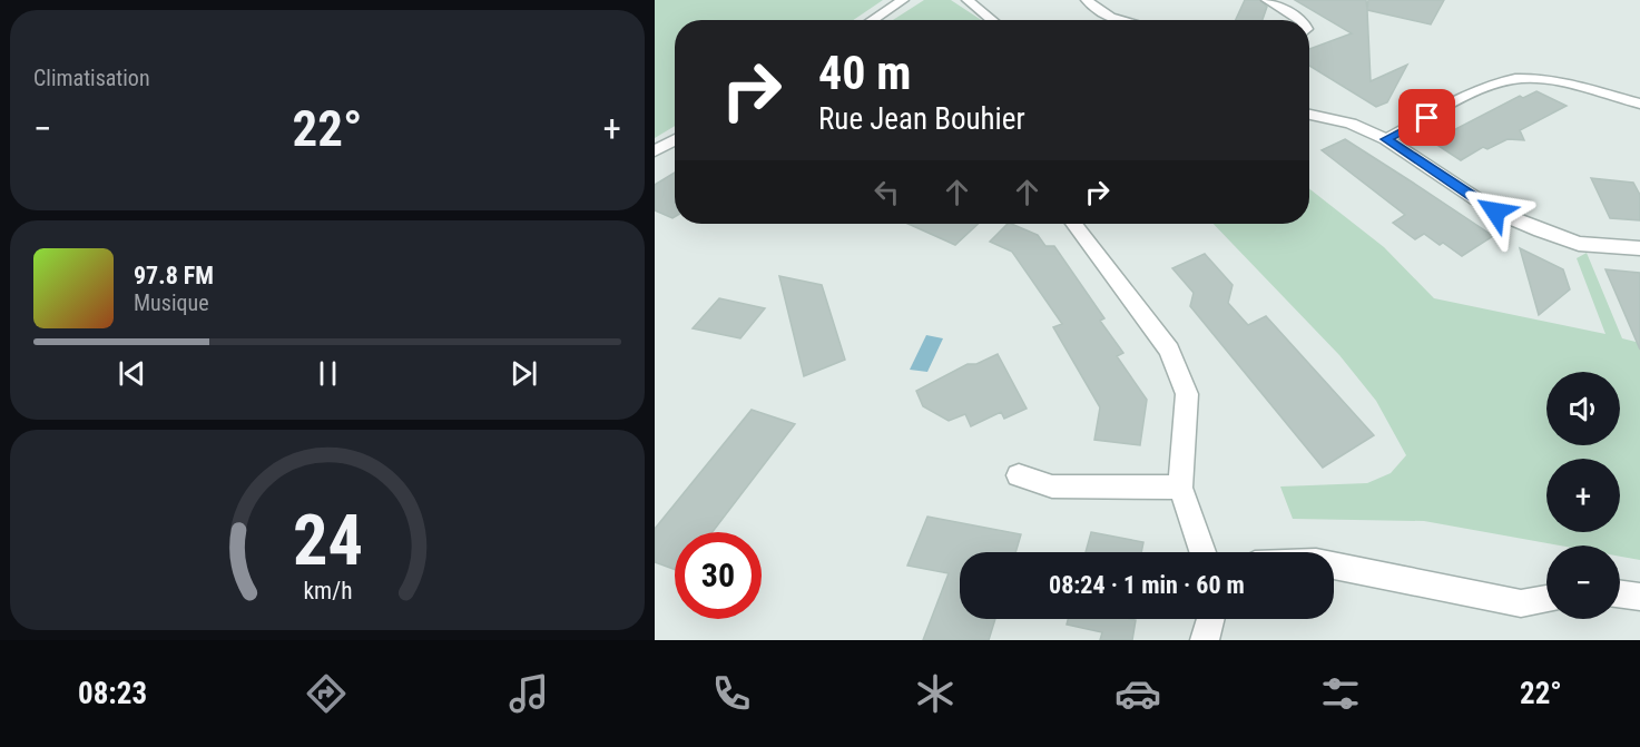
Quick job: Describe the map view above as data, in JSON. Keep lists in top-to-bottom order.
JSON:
{
  "page": {
    "tile": "Climatisation",
    "turn": ["40 m", "Rue Jean Bouhier"],
    "heat": ["−", "22°", "+"],
    "song": ["97.8 FM", "Musique"],
    "map_buttons": ["+", "−"],
    "limit": "30",
    "trip": "08:24 · 1 min · 60 m",
    "tabs": ["08:23", "22°"],
    "gauge": ["24", "km/h"]
  }
}
